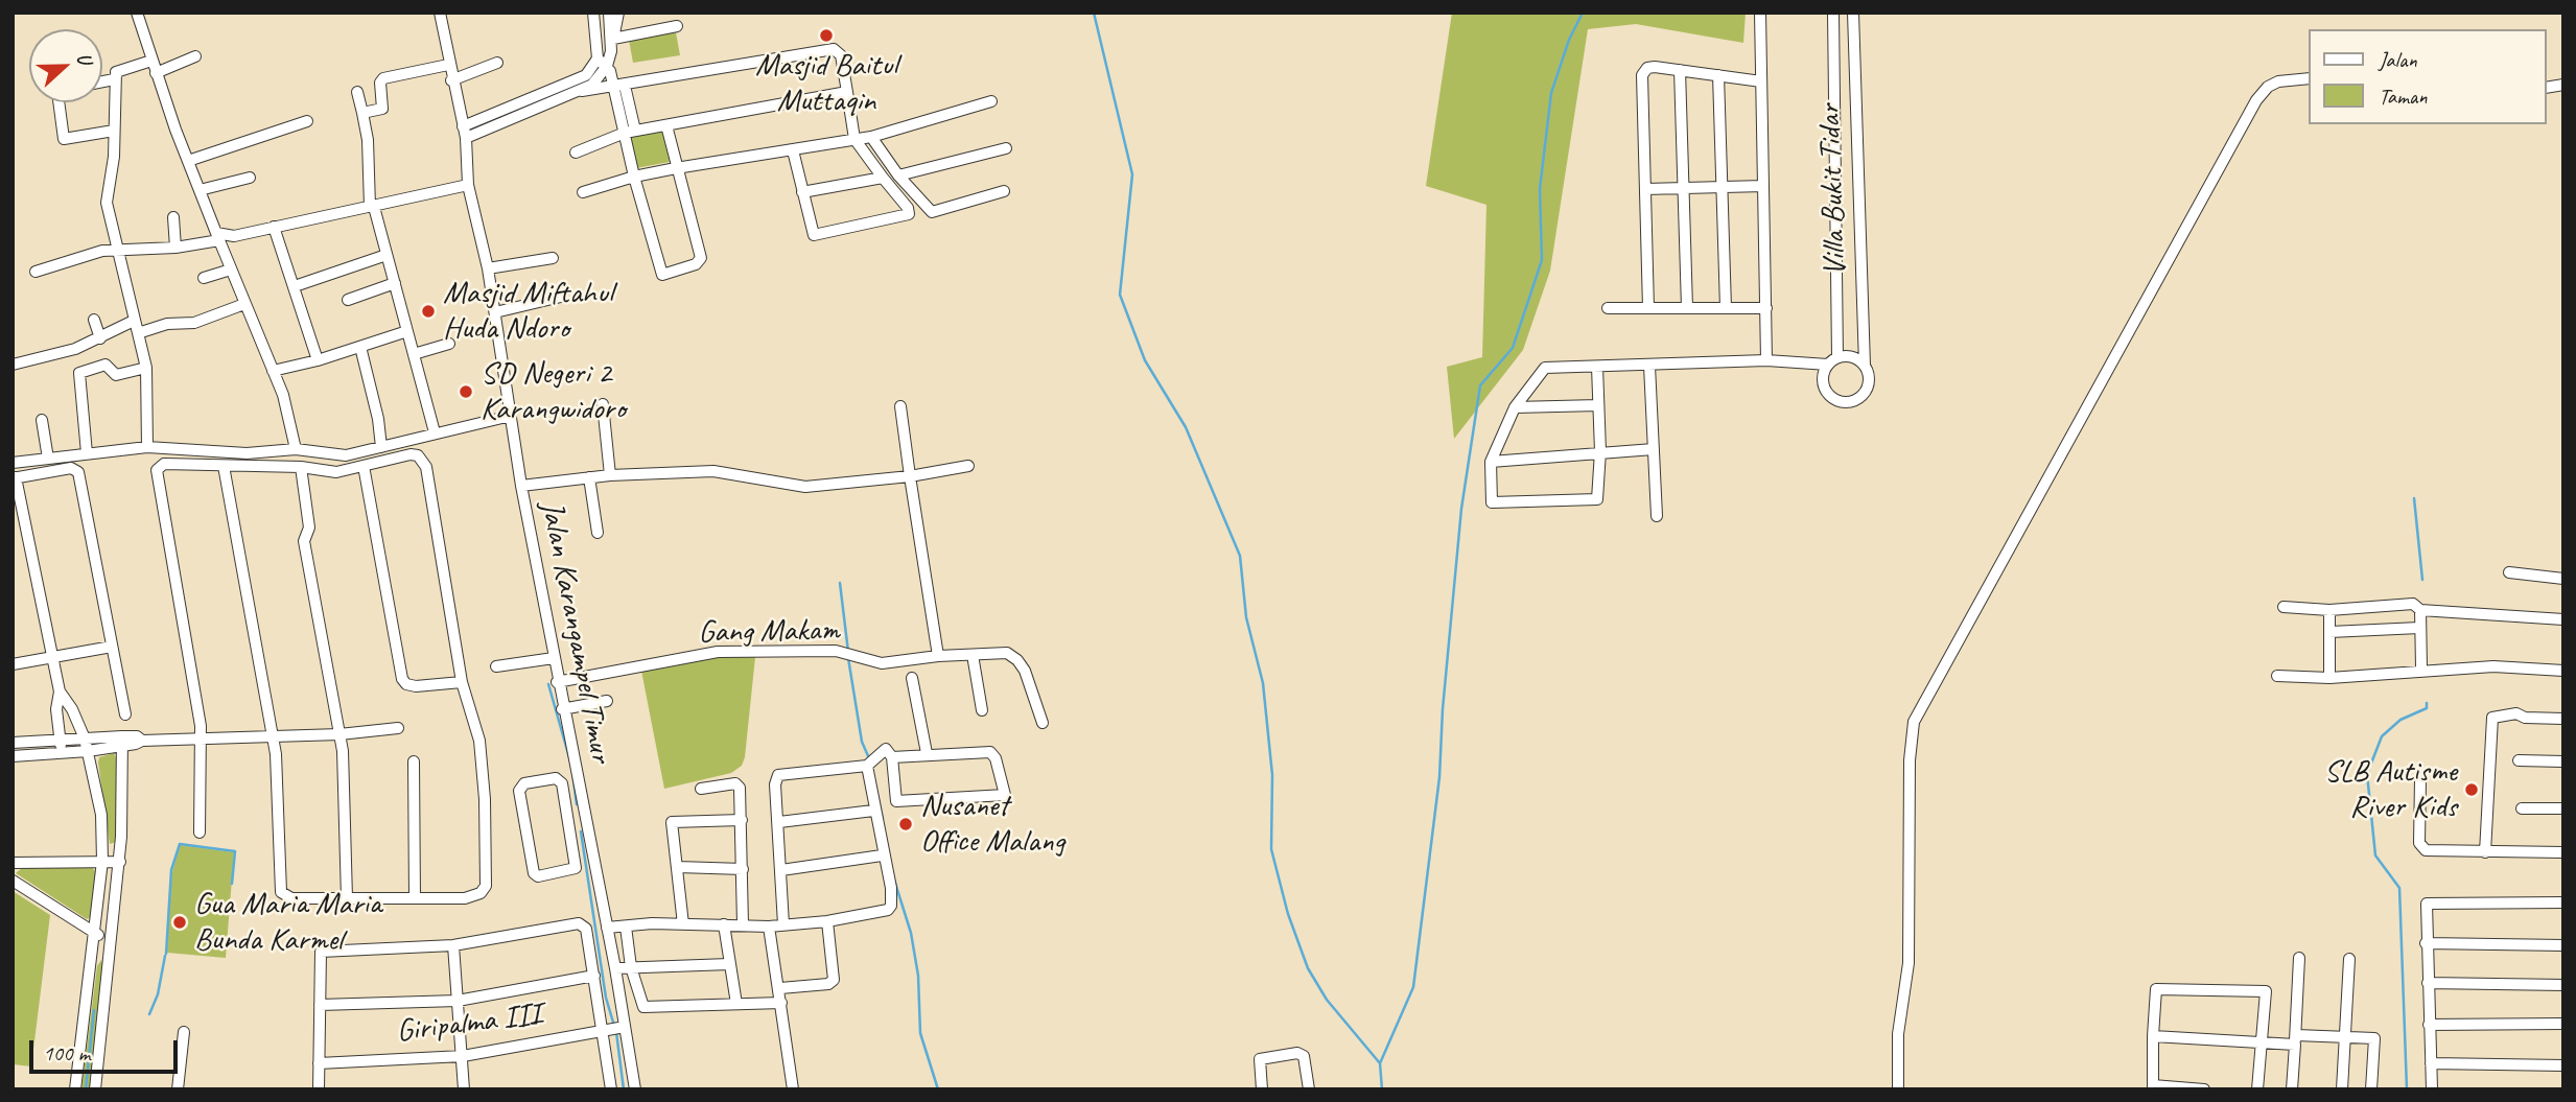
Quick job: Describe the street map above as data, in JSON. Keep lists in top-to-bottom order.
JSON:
{
  "streets": {
    "street": [
      "Villa Bukit Tidar",
      "Jalan Karangampel Timur",
      "Gang Makam",
      "Giripalma III"
    ]
  },
  "crossings": [
    ["Jalan Karangampel Timur", "Gang Makam"],
    ["Jalan Karangampel Timur", "Giripalma III"]
  ],
  "places": [
    "Masjid Baitul Muttaqin",
    "Masjid Miftahul Huda Ndoro",
    "SD Negeri 2 Karangwidoro",
    "SLB Autisme River Kids",
    "Nusanet Office Malang",
    "Gua Maria Maria Bunda Karmel"
  ],
  "legend": ["Jalan", "Taman"],
  "scale_bar": "100 m",
  "north": "right"
}
